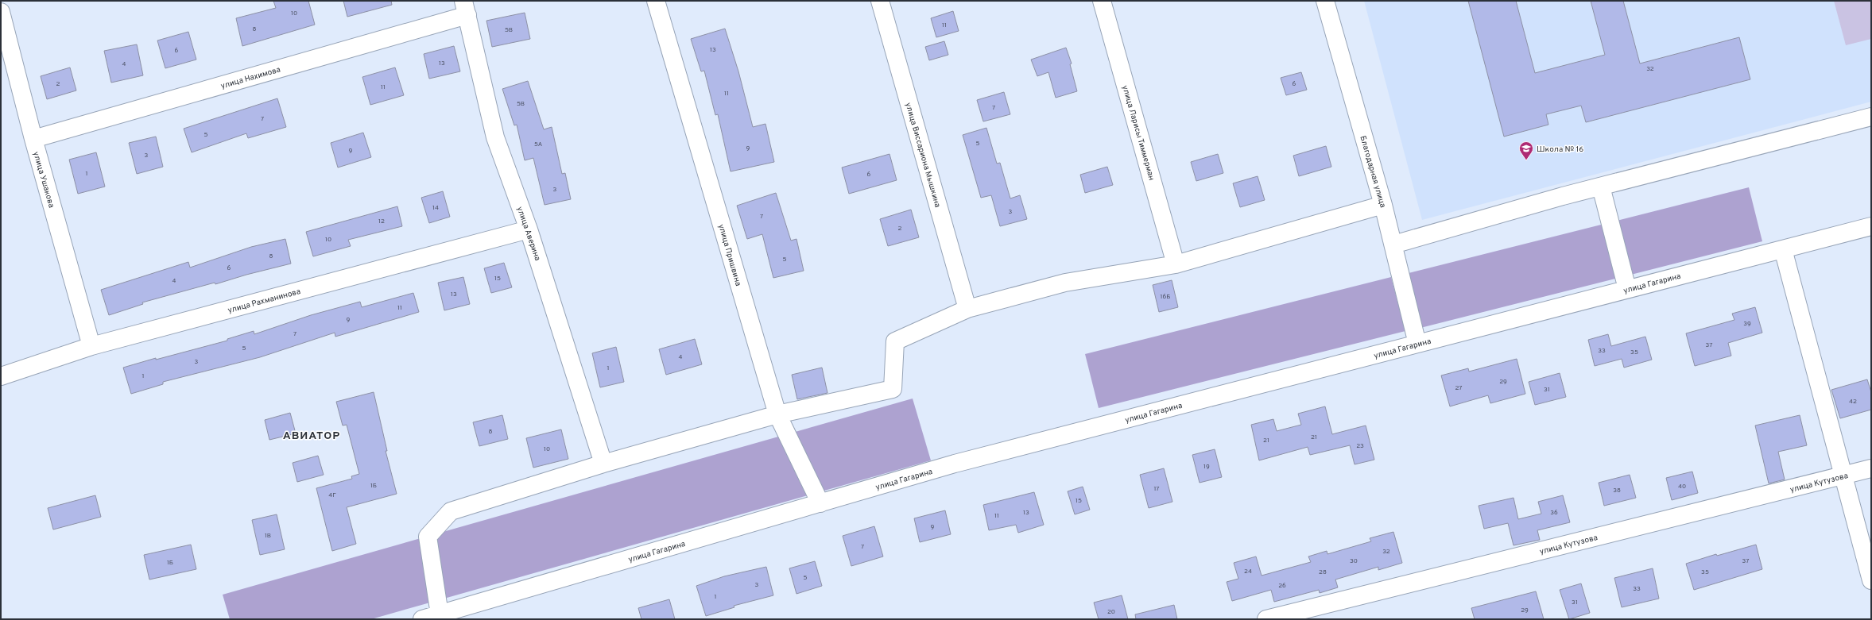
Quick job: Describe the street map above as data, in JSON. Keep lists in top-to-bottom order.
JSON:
{
  "streets": {
    "street": [
      "улица Нахимова",
      "улица Ларисы Тиммерман",
      "улица Виссариона Мышкина",
      "Благодарная улица",
      "улица Ушакова",
      "улица Аверина",
      "улица Пришвина",
      "улица Гагарина",
      "улица Рахманинова",
      "улица Кутузова"
    ]
  },
  "crossings": [
    ["улица Нахимова", "улица Ушакова"],
    ["улица Нахимова", "улица Аверина"],
    ["Благодарная улица", "улица Гагарина"],
    ["улица Ушакова", "улица Рахманинова"],
    ["улица Аверина", "улица Рахманинова"],
    ["улица Пришвина", "улица Гагарина"]
  ],
  "districts": ["АВИАТОР"],
  "places": {
    "school or university": ["Школа № 16"]
  },
  "house_numbers": [
    "10",
    "11",
    "8",
    "5В",
    "13",
    "6",
    "13",
    "4",
    "32",
    "2",
    "6",
    "11",
    "11",
    "5В",
    "7",
    "7",
    "5",
    "5",
    "5А",
    "9",
    "9",
    "3",
    "1",
    "6",
    "3",
    "14",
    "3",
    "7",
    "12",
    "2",
    "10",
    "8",
    "5",
    "6",
    "15",
    "4",
    "13",
    "16Б",
    "11",
    "9",
    "39",
    "7",
    "37",
    "5",
    "33",
    "35",
    "4",
    "3",
    "1",
    "1",
    "29",
    "27",
    "31",
    "42",
    "8",
    "21",
    "21",
    "23",
    "10",
    "19",
    "1Б",
    "40",
    "17",
    "38",
    "4Г",
    "15",
    "13",
    "36",
    "11",
    "9",
    "1В",
    "7",
    "32",
    "30",
    "37",
    "1Б",
    "24",
    "28",
    "35",
    "5",
    "3",
    "26",
    "33",
    "1",
    "31",
    "29",
    "20"
  ]
}
